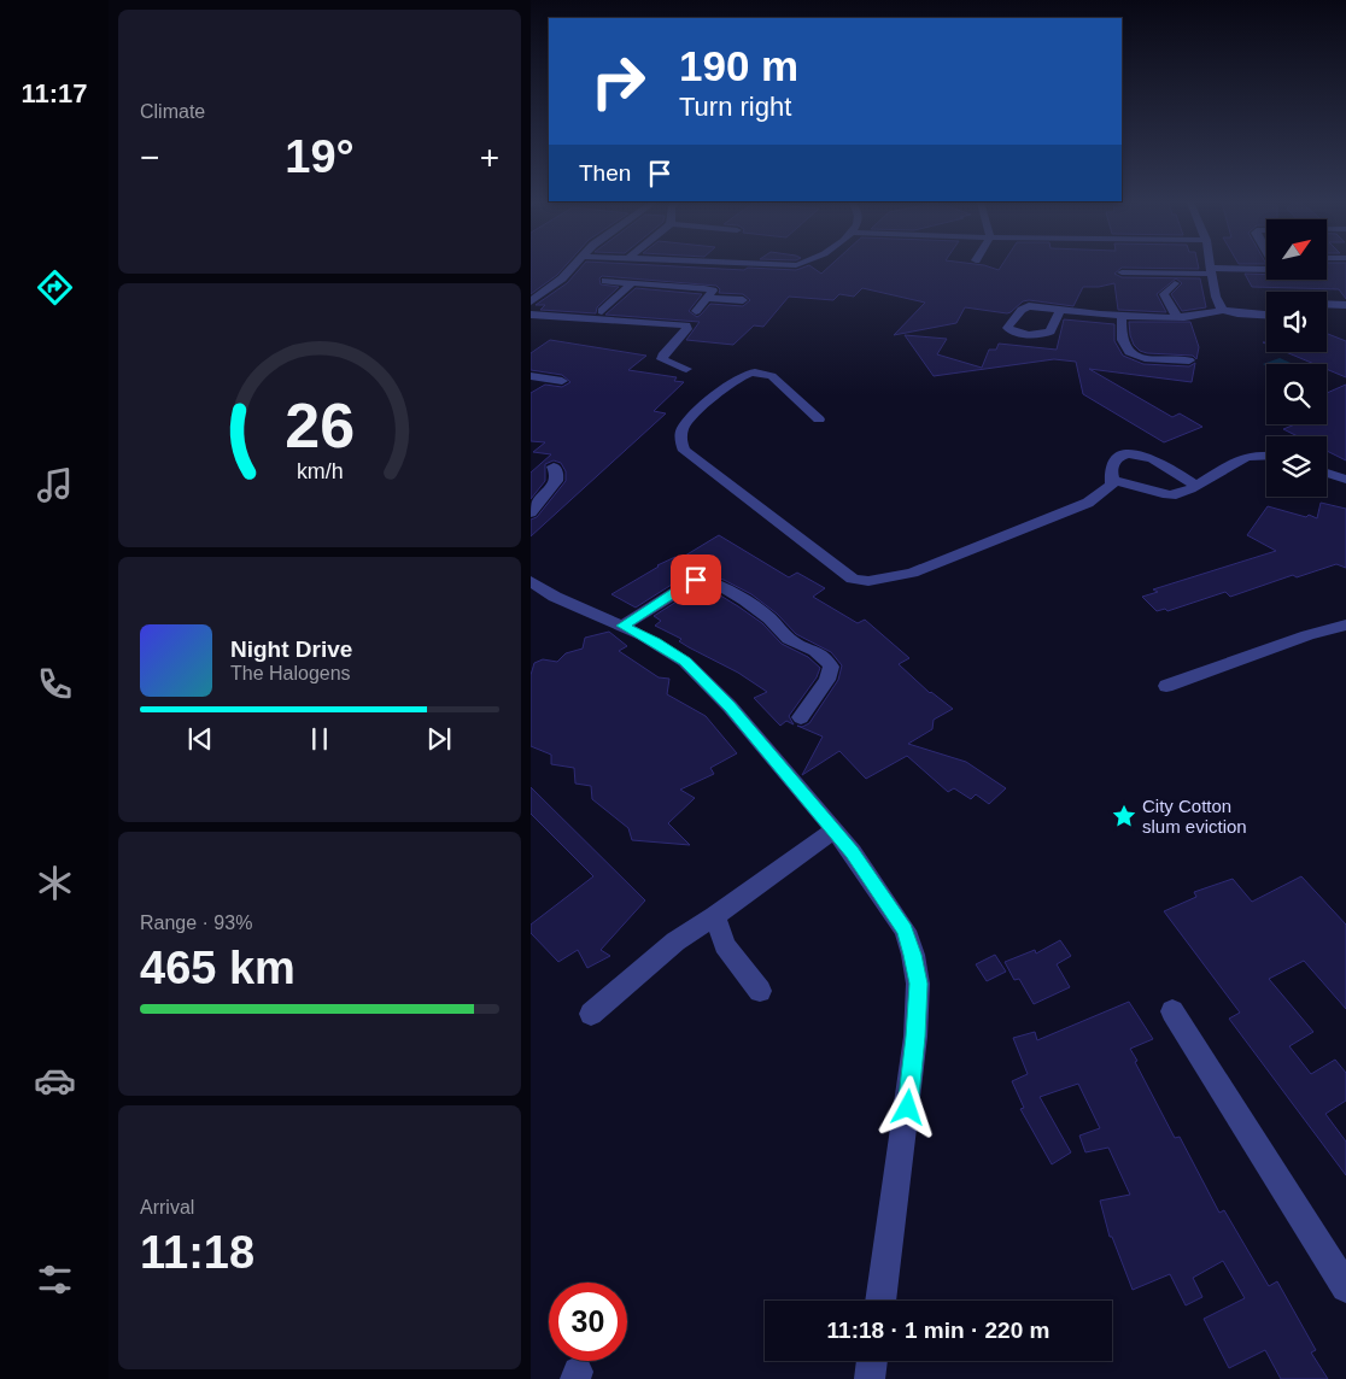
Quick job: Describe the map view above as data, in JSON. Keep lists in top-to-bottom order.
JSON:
{
  "places": {
    "place": ["City Cotton slum eviction"]
  },
  "north": "top right",
  "page": {
    "tabs": "11:17",
    "tile": [
      "Climate",
      ["Range · 93%", "465 km"],
      ["Arrival", "11:18"]
    ],
    "turn": ["190 m", "Turn right"],
    "heat": ["−", "19°", "+"],
    "then": "Then",
    "song": ["Night Drive", "The Halogens"],
    "limit": "30",
    "trip": "11:18 · 1 min · 220 m",
    "gauge": ["26", "km/h"]
  }
}
